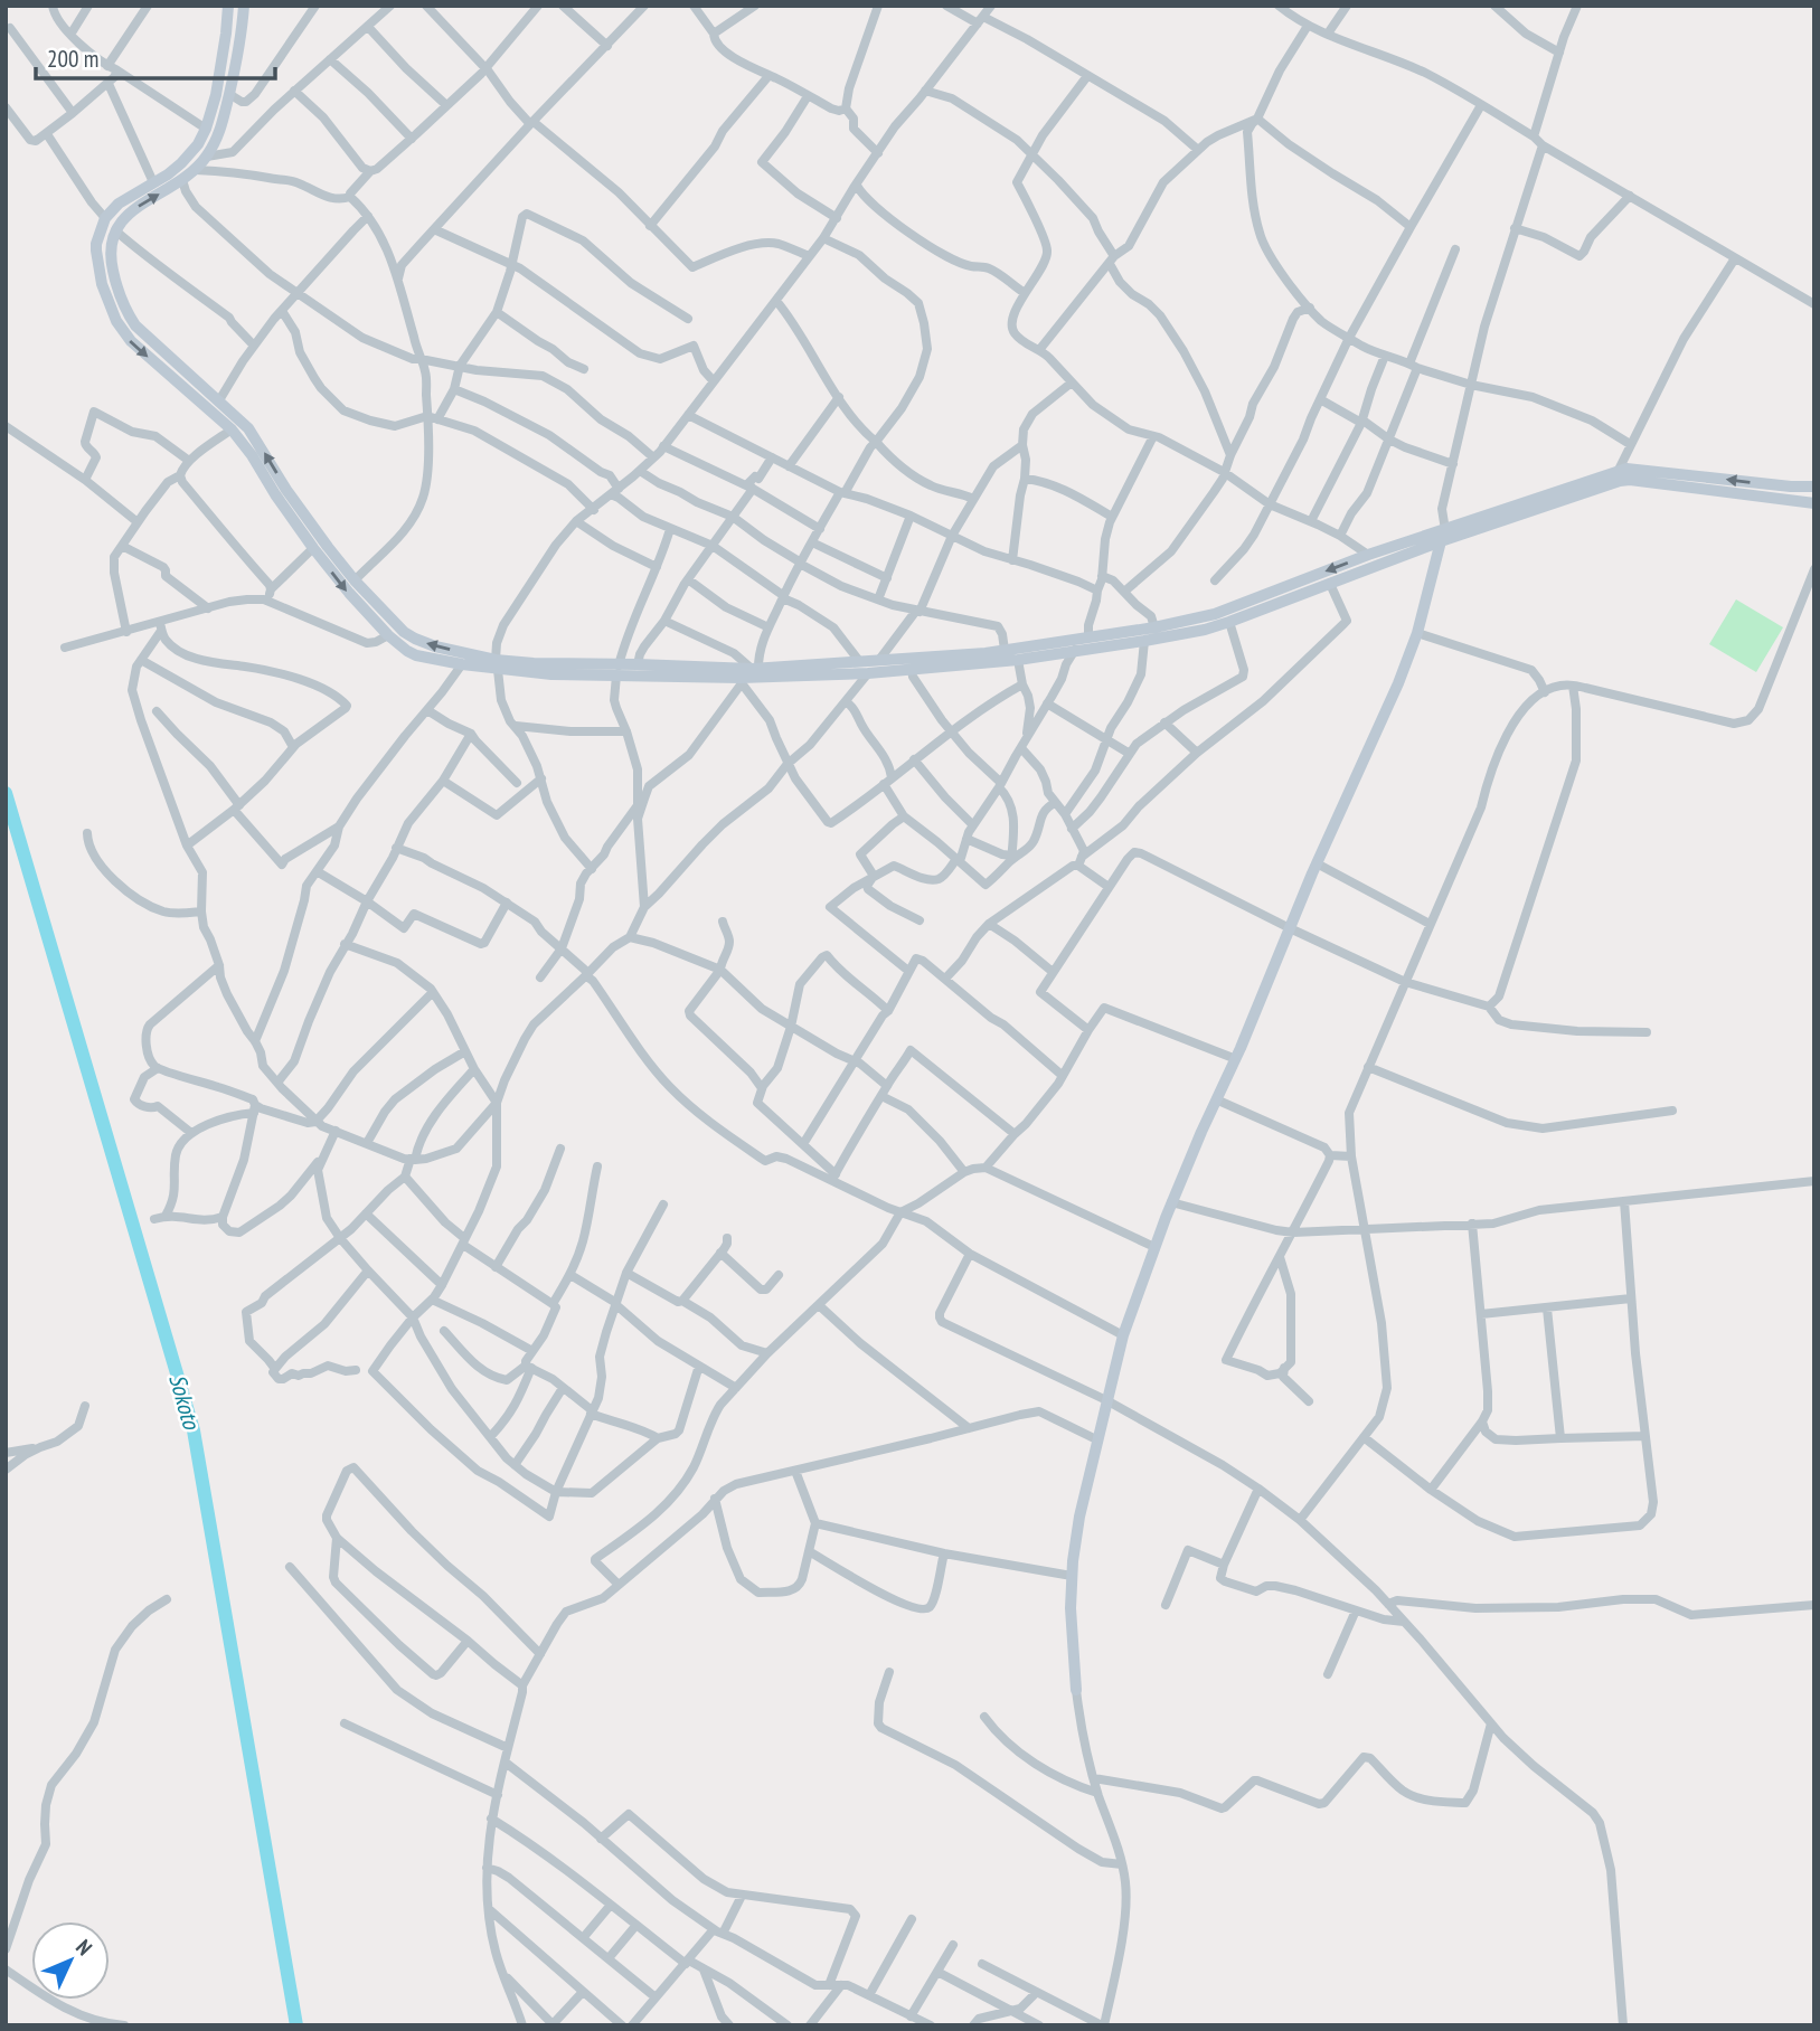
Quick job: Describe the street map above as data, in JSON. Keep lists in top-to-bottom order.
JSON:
{
  "water": ["Sokoto"],
  "scale_bar": "200 m",
  "north": "top right"
}
